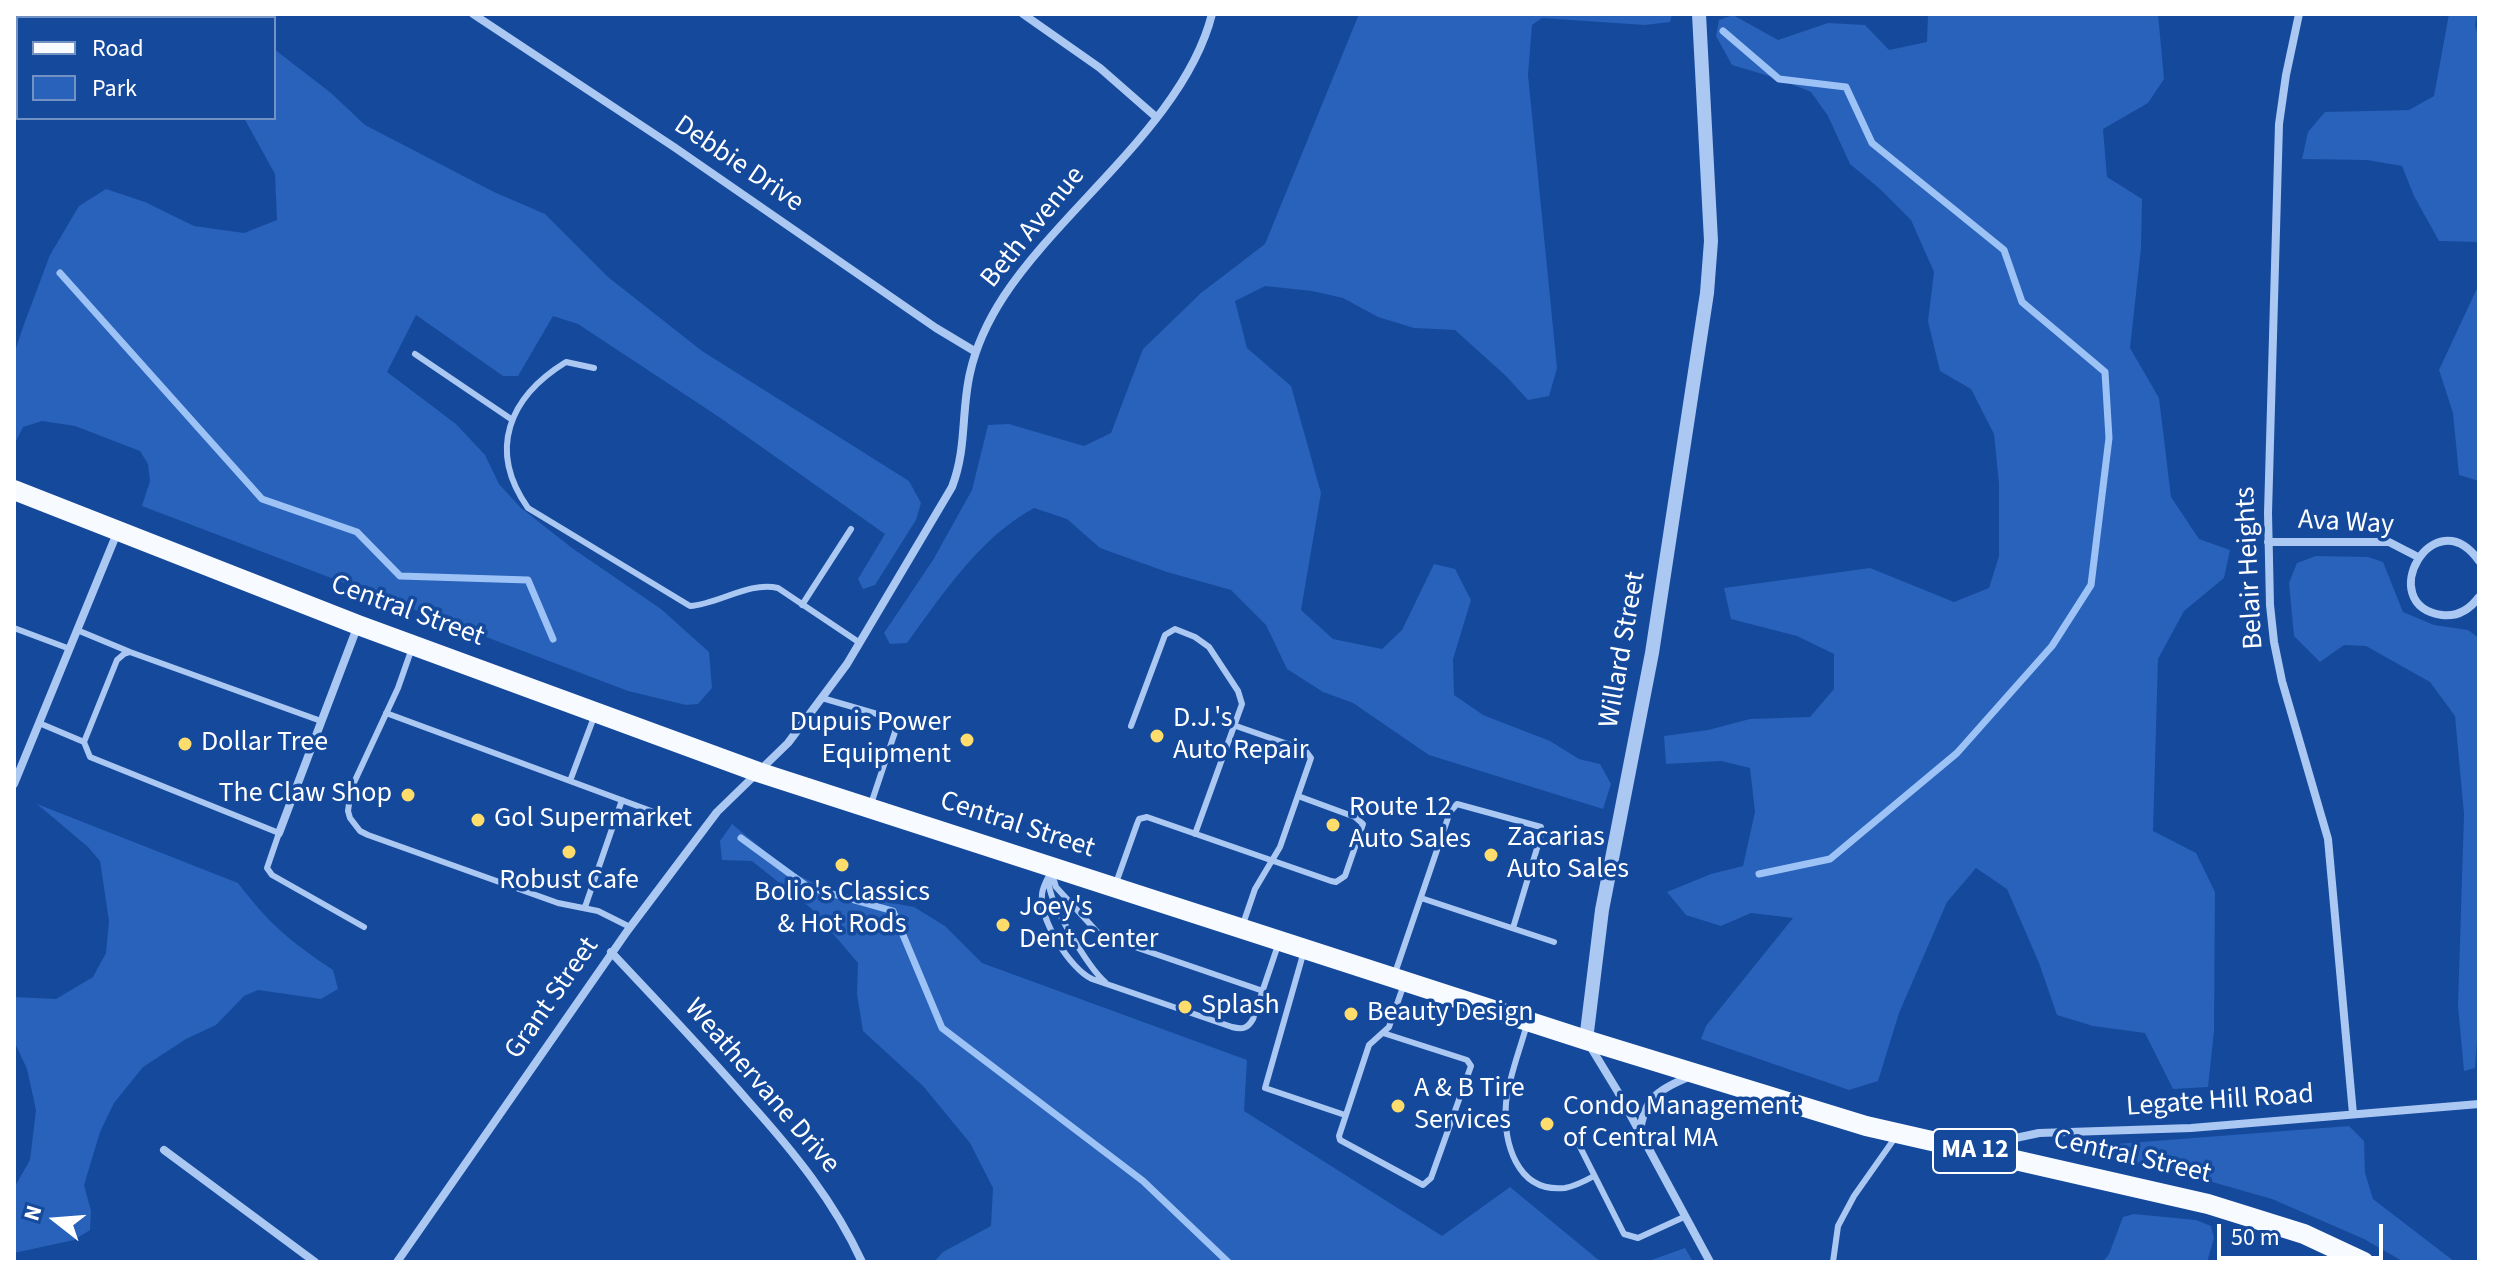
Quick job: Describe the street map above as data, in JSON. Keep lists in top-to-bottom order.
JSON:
{
  "streets": {
    "main road": ["Central Street", "MA 12"],
    "street": [
      "Debbie Drive",
      "Beth Avenue",
      "Ava Way",
      "Belair Heights",
      "Willard Street",
      "Grant Street",
      "Weathervane Drive",
      "Legate Hill Road"
    ]
  },
  "crossings": [
    ["Debbie Drive", "Beth Avenue"],
    ["Beth Avenue", "Central Street"],
    ["Beth Avenue", "Grant Street"],
    ["Ava Way", "Belair Heights"],
    ["Belair Heights", "Legate Hill Road"],
    ["Central Street", "Willard Street"],
    ["Central Street", "Grant Street"],
    ["Central Street", "Legate Hill Road"],
    ["Grant Street", "Weathervane Drive"]
  ],
  "places": [
    "D.J.'s Auto Repair",
    "Dupuis Power Equipment",
    "Dollar Tree",
    "The Claw Shop",
    "Gol Supermarket",
    "Route 12 Auto Sales",
    "Robust Cafe",
    "Zacarias Auto Sales",
    "Bolio's Classics & Hot Rods",
    "Joey's Dent Center",
    "Splash",
    "Beauty Design",
    "A & B Tire Services",
    "Condo Management of Central MA"
  ],
  "legend": ["Road", "Park"],
  "scale_bar": "50 m",
  "north": "left"
}
